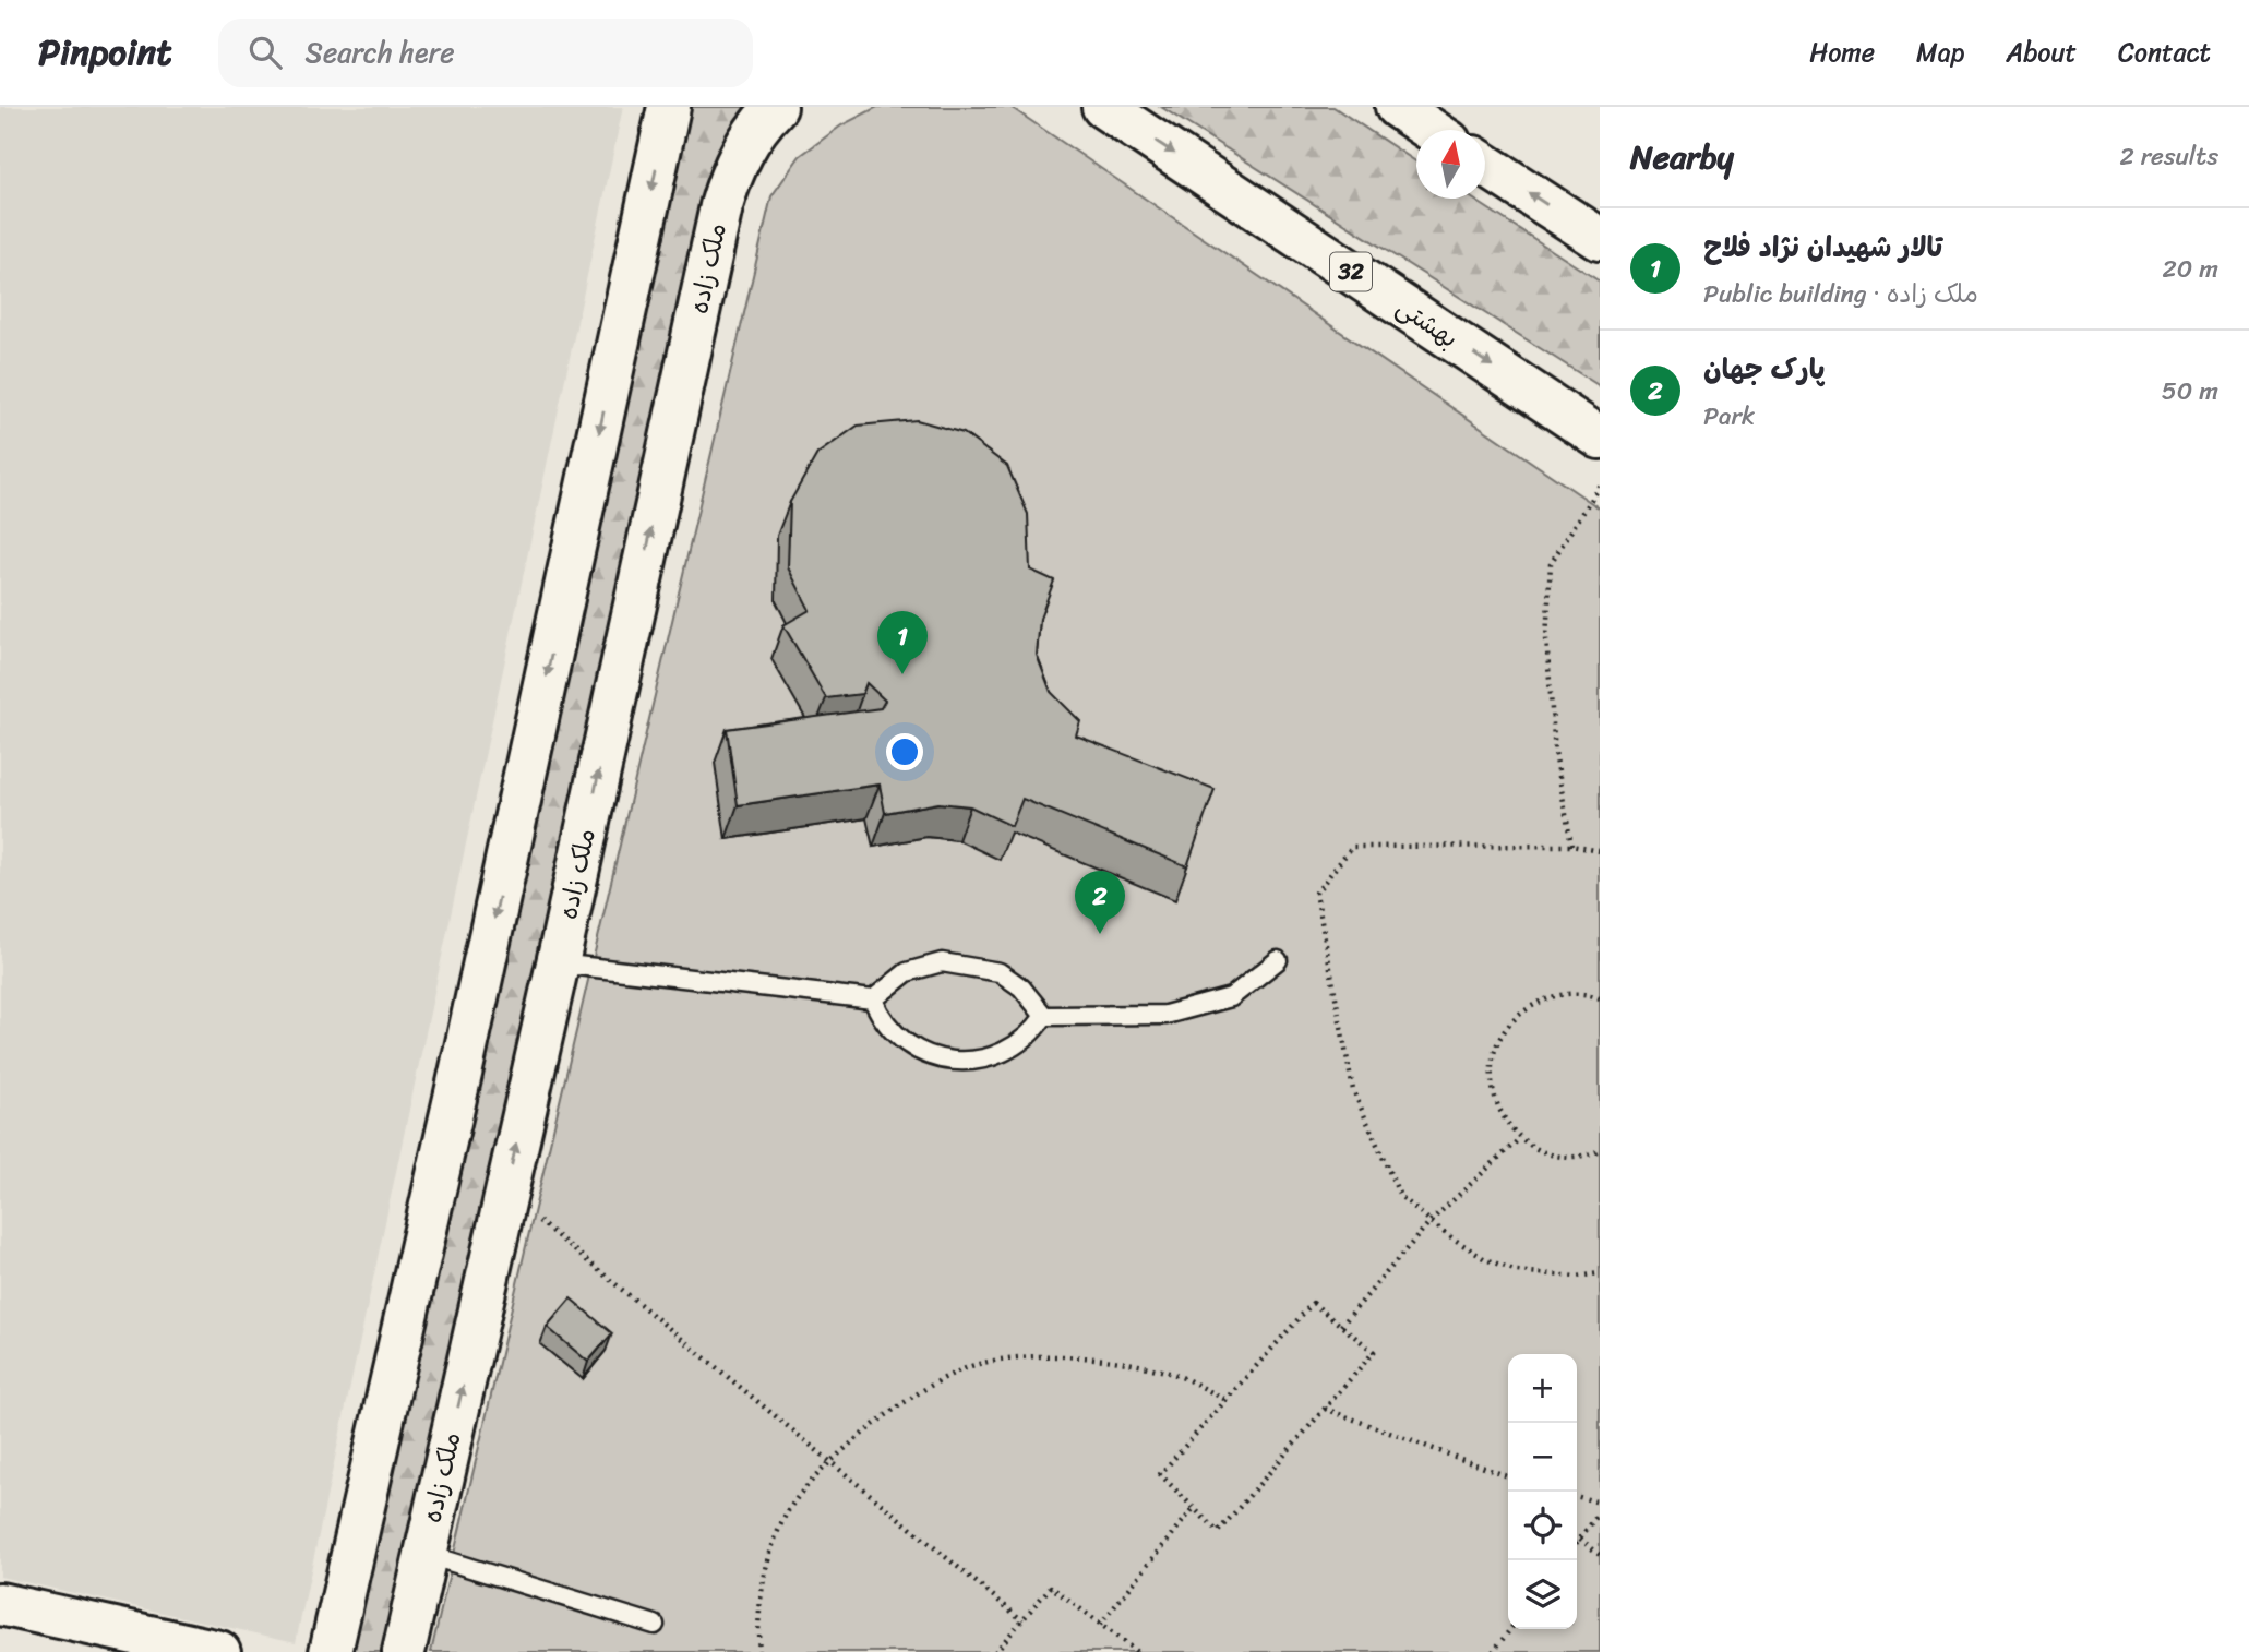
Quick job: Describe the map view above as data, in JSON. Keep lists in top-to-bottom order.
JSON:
{
  "streets": {
    "main road": ["ملک زاده", "32", "بهشتى"]
  },
  "north": "top",
  "page": {
    "header": "Pinpoint",
    "search": "Search here",
    "nav": [
      "Home",
      "Map",
      "About",
      "Contact"
    ],
    "heading": ["Nearby", "2 results"],
    "list": [
      {
        "mark": "1",
        "name": "تالار شهیدان نژاد فلاح",
        "note": "Public building · ملک زاده",
        "value": "20 m"
      },
      {
        "mark": "2",
        "name": "پارک جهان",
        "note": "Park",
        "value": "50 m"
      }
    ],
    "pins": ["1", "2"],
    "map_buttons": ["+", "−"]
  }
}
